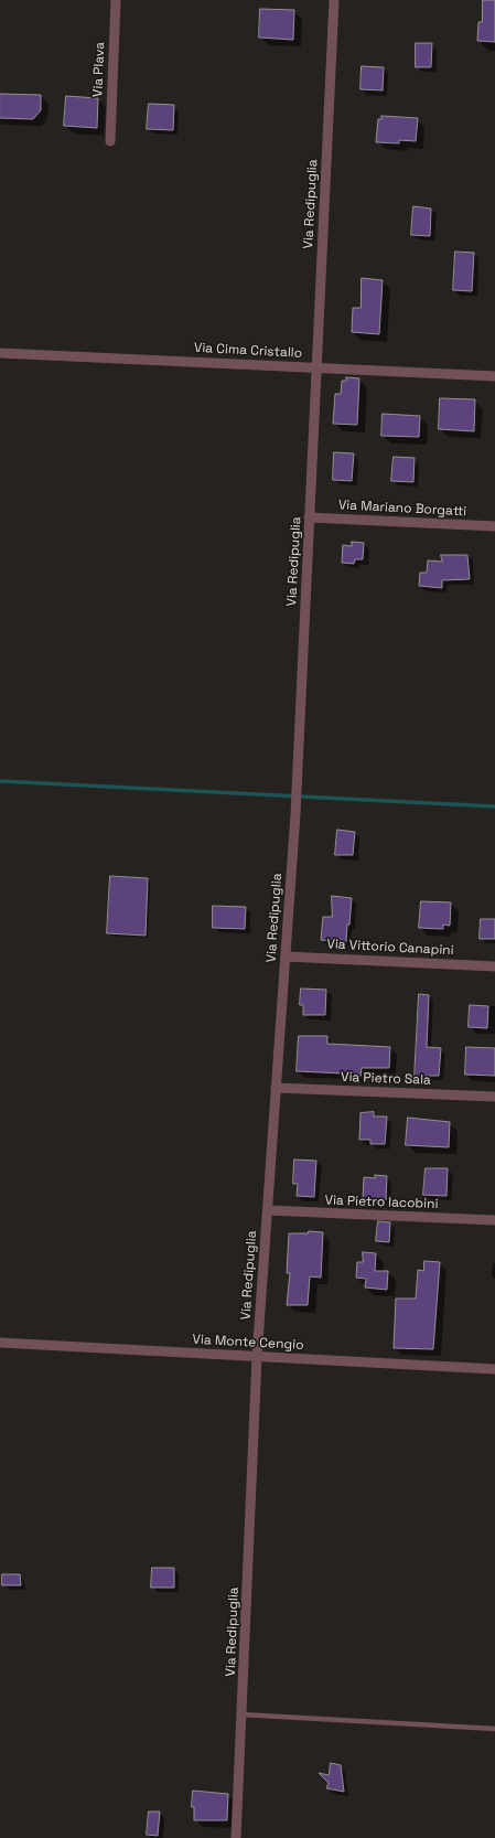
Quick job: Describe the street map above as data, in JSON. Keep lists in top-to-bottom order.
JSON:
{
  "streets": {
    "street": [
      "Via Plava",
      "Via Redipuglia",
      "Via Cima Cristallo",
      "Via Mariano Borgatti",
      "Via Vittorio Canapini",
      "Via Pietro Sala",
      "Via Pietro Iacobini",
      "Via Monte Cengio"
    ]
  },
  "crossings": [
    ["Via Redipuglia", "Via Cima Cristallo"],
    ["Via Redipuglia", "Via Mariano Borgatti"],
    ["Via Redipuglia", "Via Vittorio Canapini"],
    ["Via Redipuglia", "Via Pietro Sala"],
    ["Via Redipuglia", "Via Pietro Iacobini"],
    ["Via Redipuglia", "Via Monte Cengio"]
  ]
}
